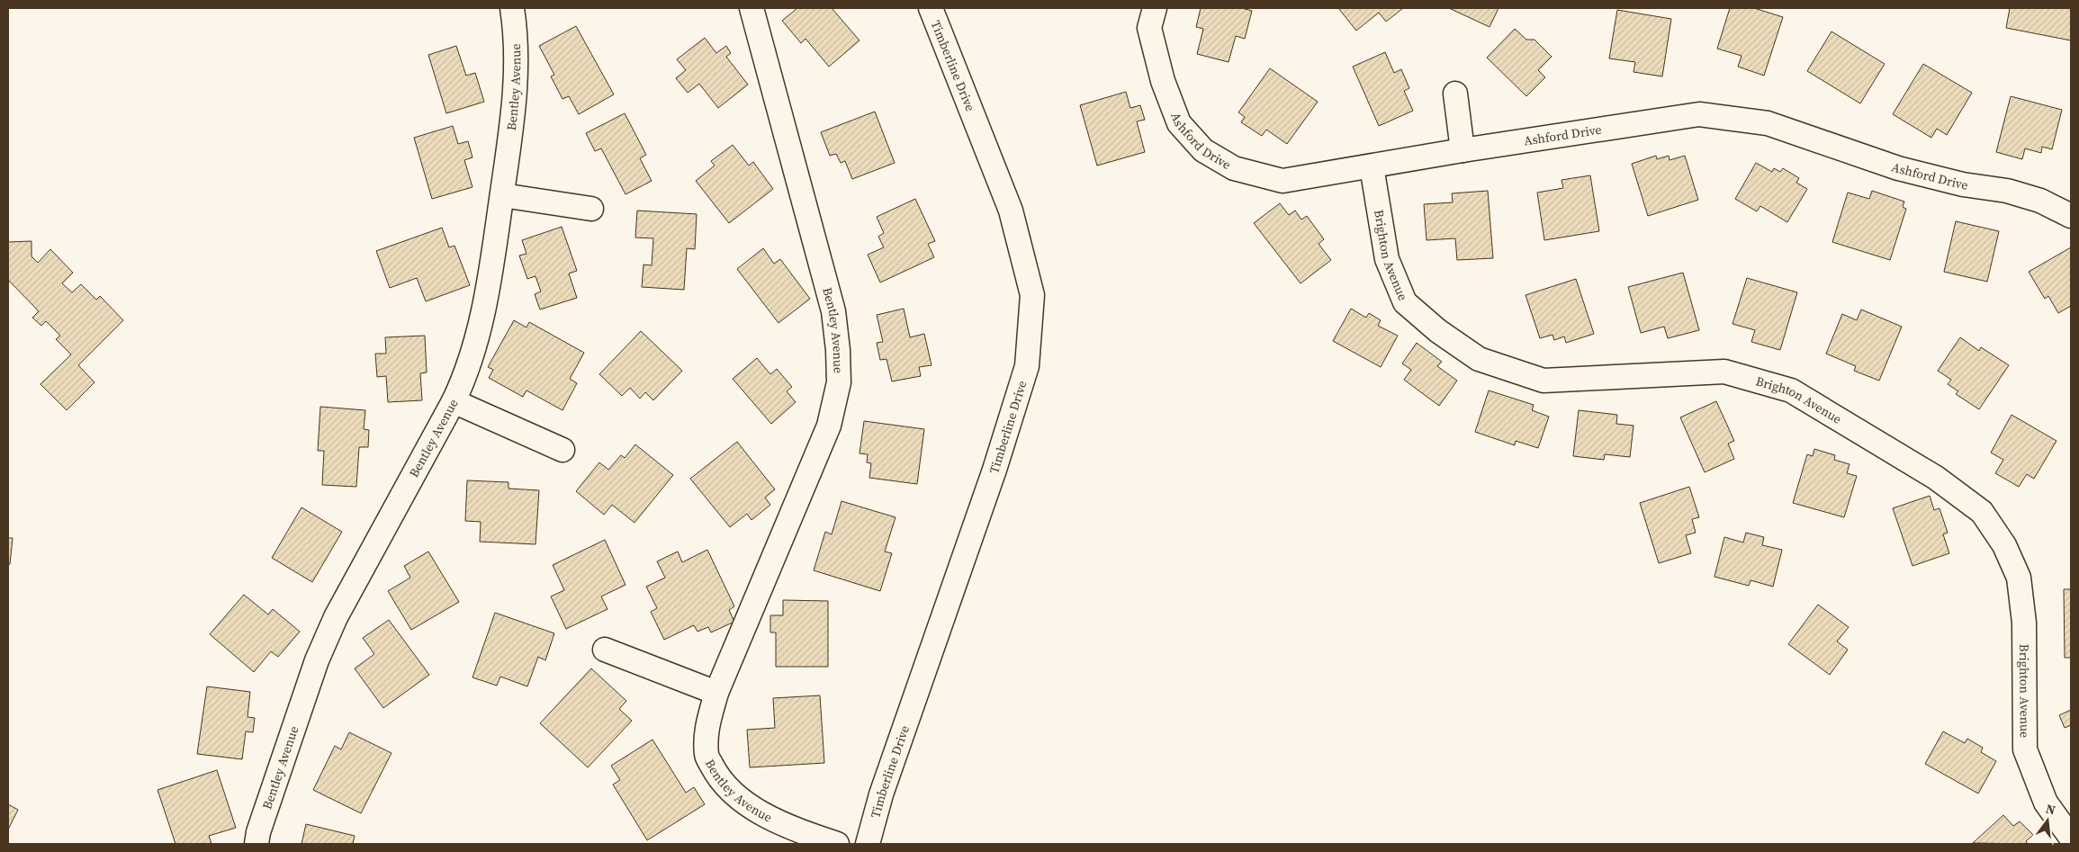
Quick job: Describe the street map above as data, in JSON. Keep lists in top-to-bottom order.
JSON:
{
  "streets": {
    "street": [
      "Timberline Drive",
      "Bentley Avenue",
      "Ashford Drive",
      "Brighton Avenue"
    ]
  },
  "crossings": [
    ["Ashford Drive", "Brighton Avenue"]
  ],
  "north": "top"
}
